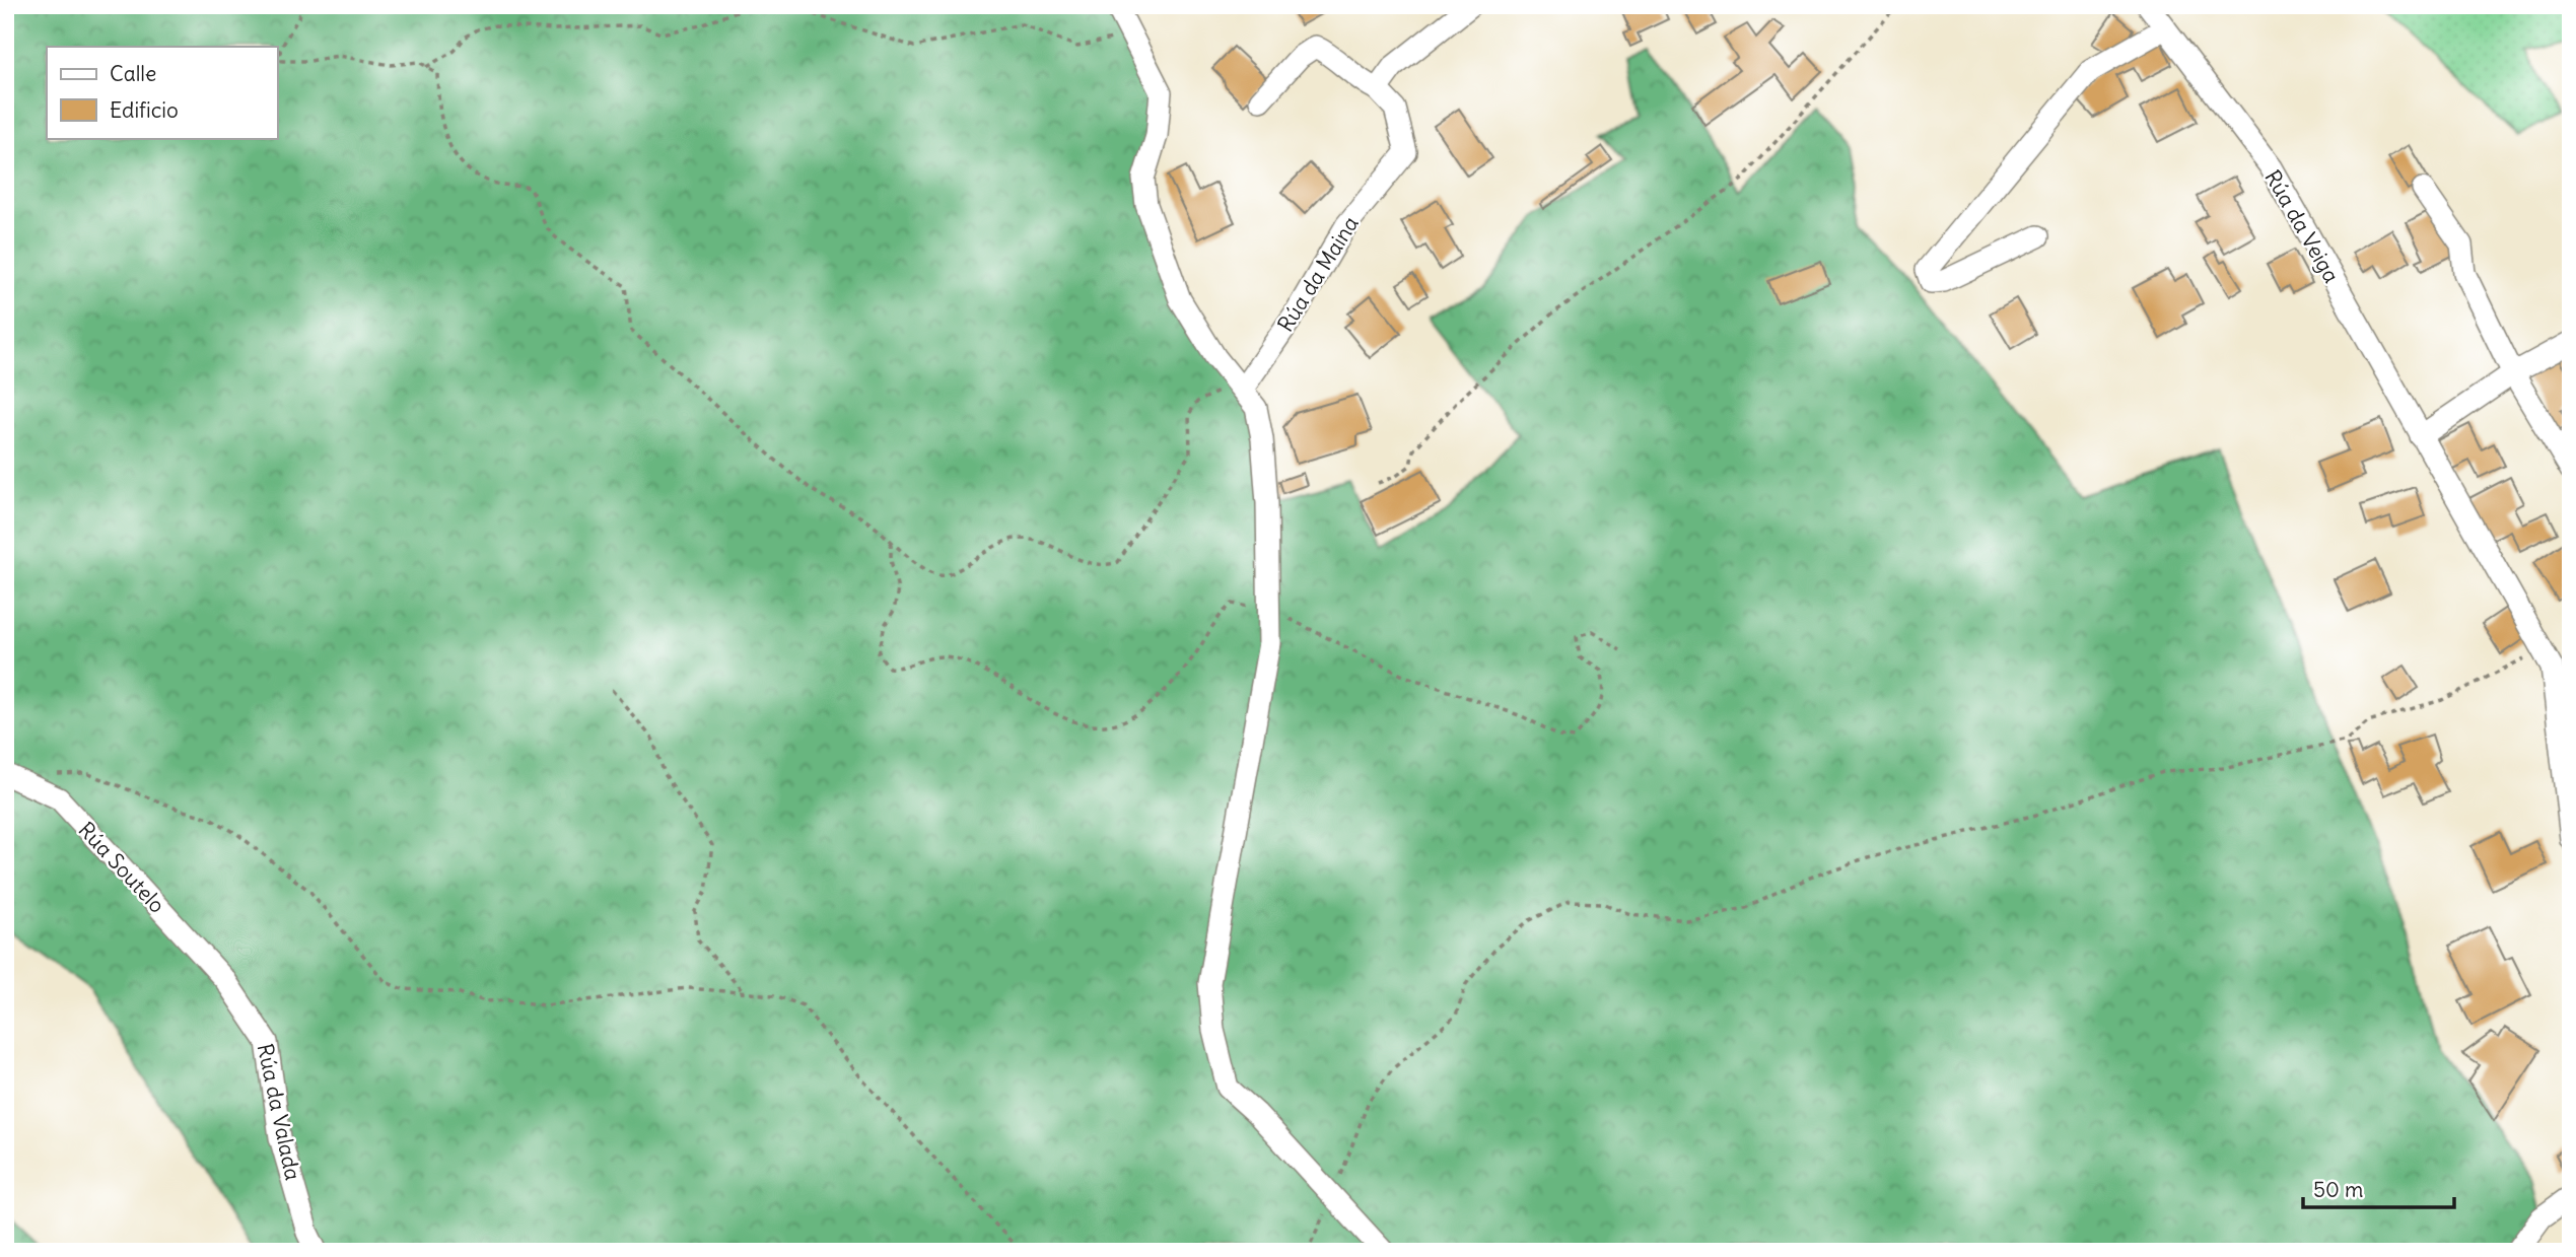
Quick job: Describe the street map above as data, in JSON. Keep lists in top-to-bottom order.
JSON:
{
  "streets": {
    "street": [
      "Rúa da Veiga",
      "Rúa da Maina",
      "Rúa Soutelo",
      "Rúa da Valada"
    ]
  },
  "crossings": [
    ["Rúa Soutelo", "Rúa da Valada"]
  ],
  "legend": ["Calle", "Edificio"],
  "scale_bar": "50 m"
}
